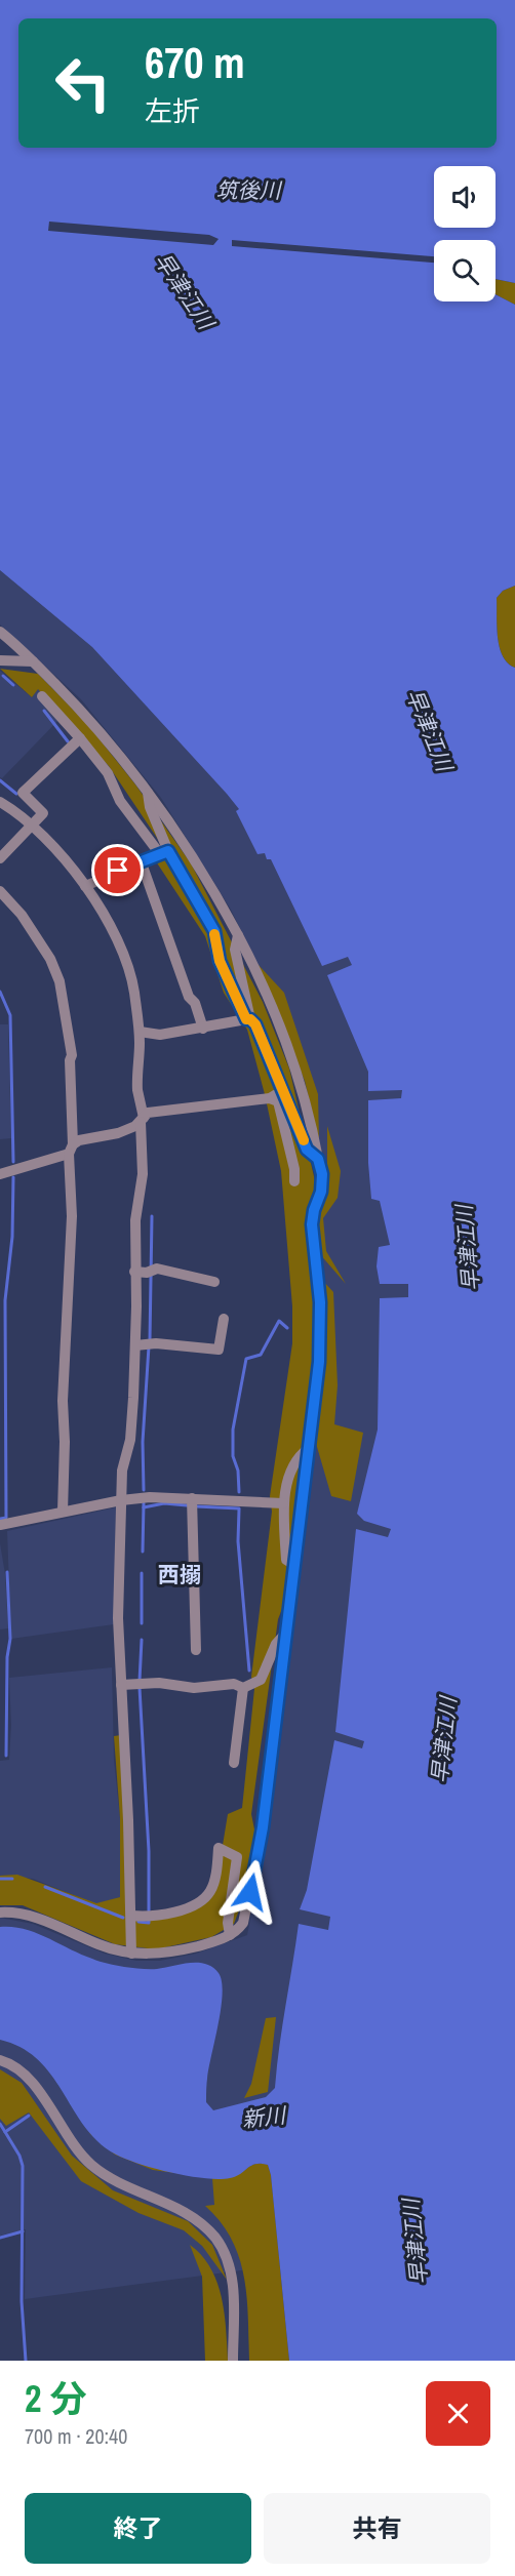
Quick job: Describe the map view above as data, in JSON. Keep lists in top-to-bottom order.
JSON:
{
  "districts": ["西搦"],
  "water": ["筑後川", "早津江川", "新川"],
  "page": {
    "turn": ["670 m", "左折"],
    "heading": ["2 分", "700 m · 20:40"],
    "buttons": ["終了", "共有"]
  }
}
